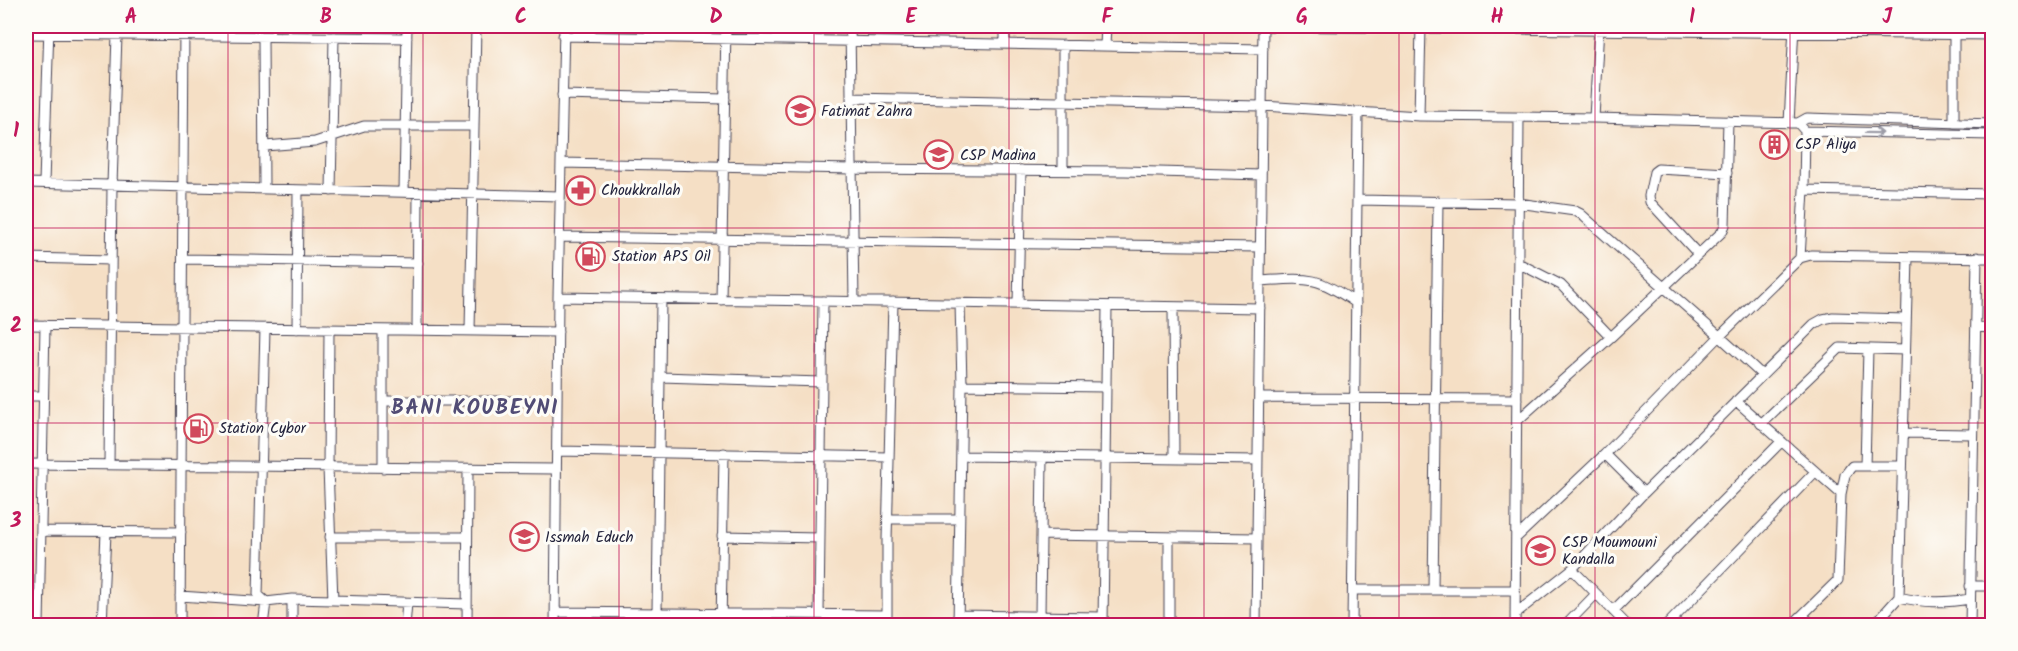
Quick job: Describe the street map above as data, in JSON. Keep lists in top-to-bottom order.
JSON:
{
  "districts": ["BANI KOUBEYNI"],
  "places": {
    "school or university": [
      "Fatimat Zahra",
      "CSP Madina",
      "Issmah Educh",
      "CSP Moumouni Kandalla"
    ],
    "building": ["CSP Aliya"],
    "pharmacy": ["Choukkrallah"],
    "fuel station": ["Station APS Oil", "Station Cybor"]
  },
  "grid": {
    "columns": [
      "A",
      "B",
      "C",
      "D",
      "E",
      "F",
      "G",
      "H",
      "I",
      "J"
    ],
    "rows": ["1", "2", "3"]
  }
}
